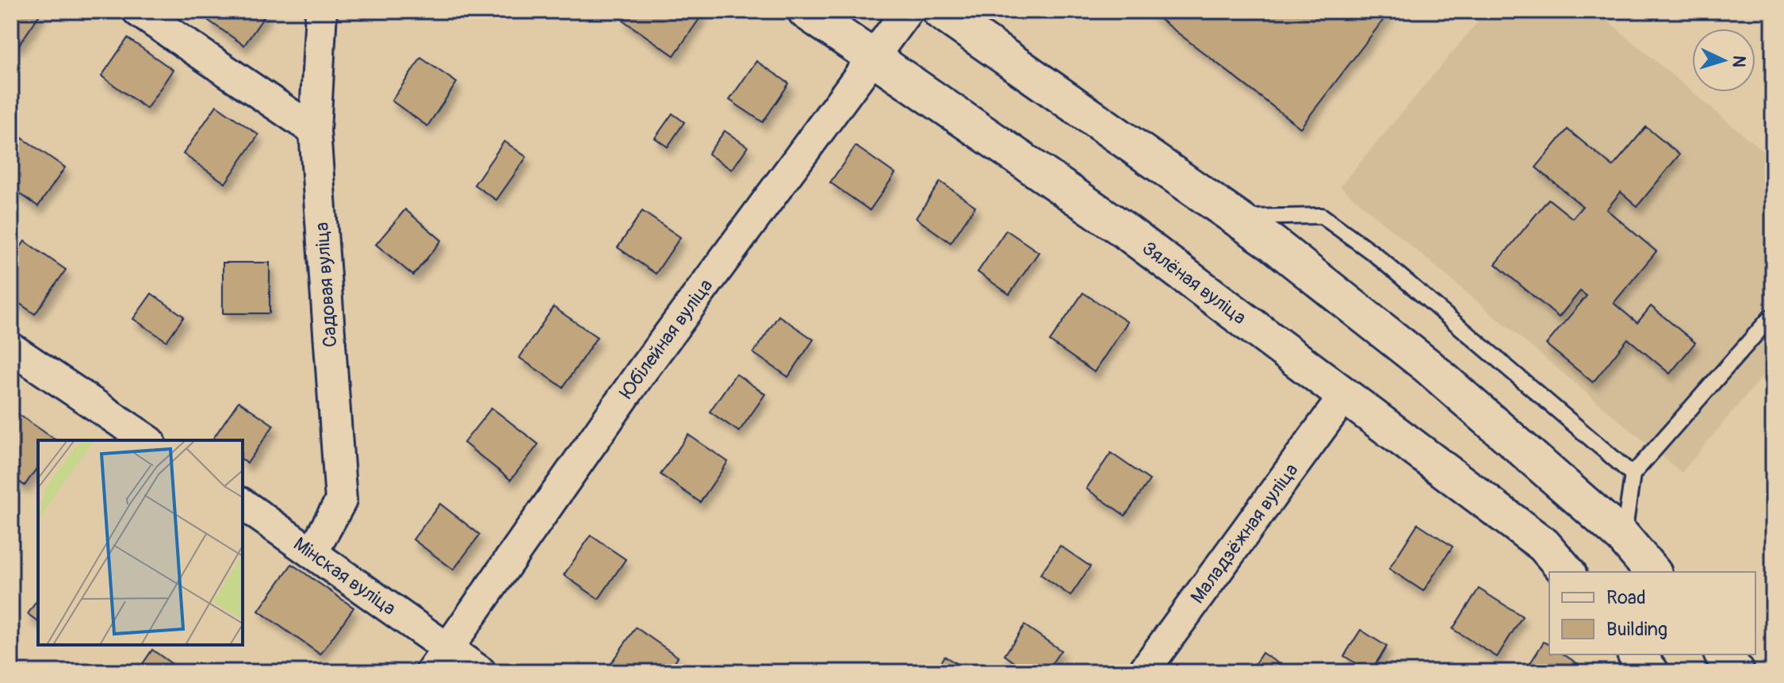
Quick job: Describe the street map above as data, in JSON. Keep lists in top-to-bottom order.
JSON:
{
  "streets": {
    "main road": ["Зялёная вуліца"],
    "street": [
      "Садовая вуліца",
      "Юбілейная вуліца",
      "Маладзёжная вуліца",
      "Мінская вуліца"
    ]
  },
  "crossings": [
    ["Зялёная вуліца", "Юбілейная вуліца"],
    ["Зялёная вуліца", "Маладзёжная вуліца"],
    ["Садовая вуліца", "Мінская вуліца"],
    ["Юбілейная вуліца", "Мінская вуліца"]
  ],
  "legend": ["Road", "Building"],
  "north": "right"
}
